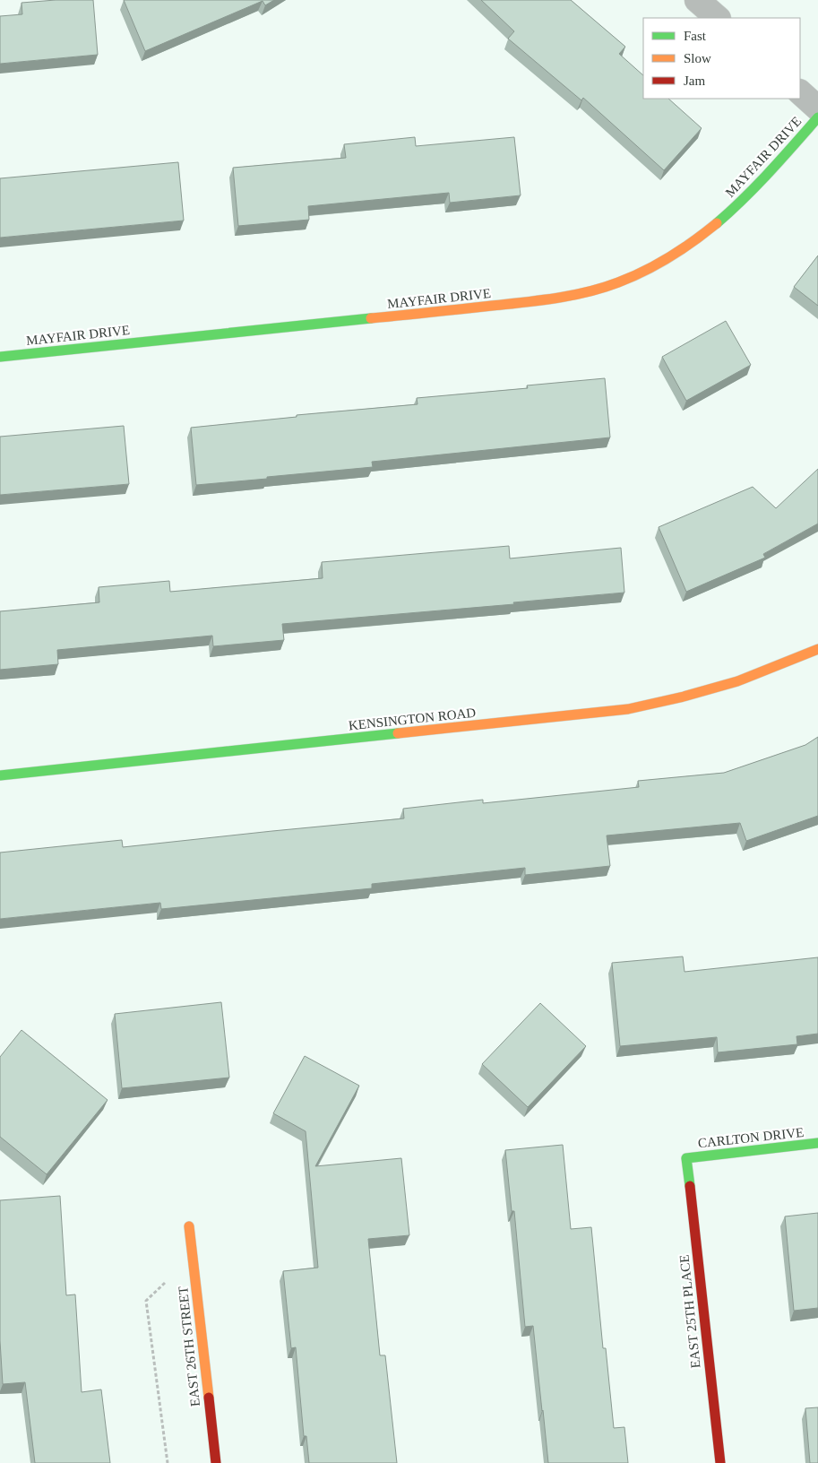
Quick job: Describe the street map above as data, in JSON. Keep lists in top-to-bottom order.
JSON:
{
  "streets": {
    "street": [
      "MAYFAIR DRIVE",
      "KENSINGTON ROAD",
      "CARLTON DRIVE",
      "EAST 25TH PLACE",
      "EAST 26TH STREET"
    ]
  },
  "crossings": [
    ["CARLTON DRIVE", "EAST 25TH PLACE"]
  ],
  "legend": ["Fast", "Slow", "Jam"]
}
